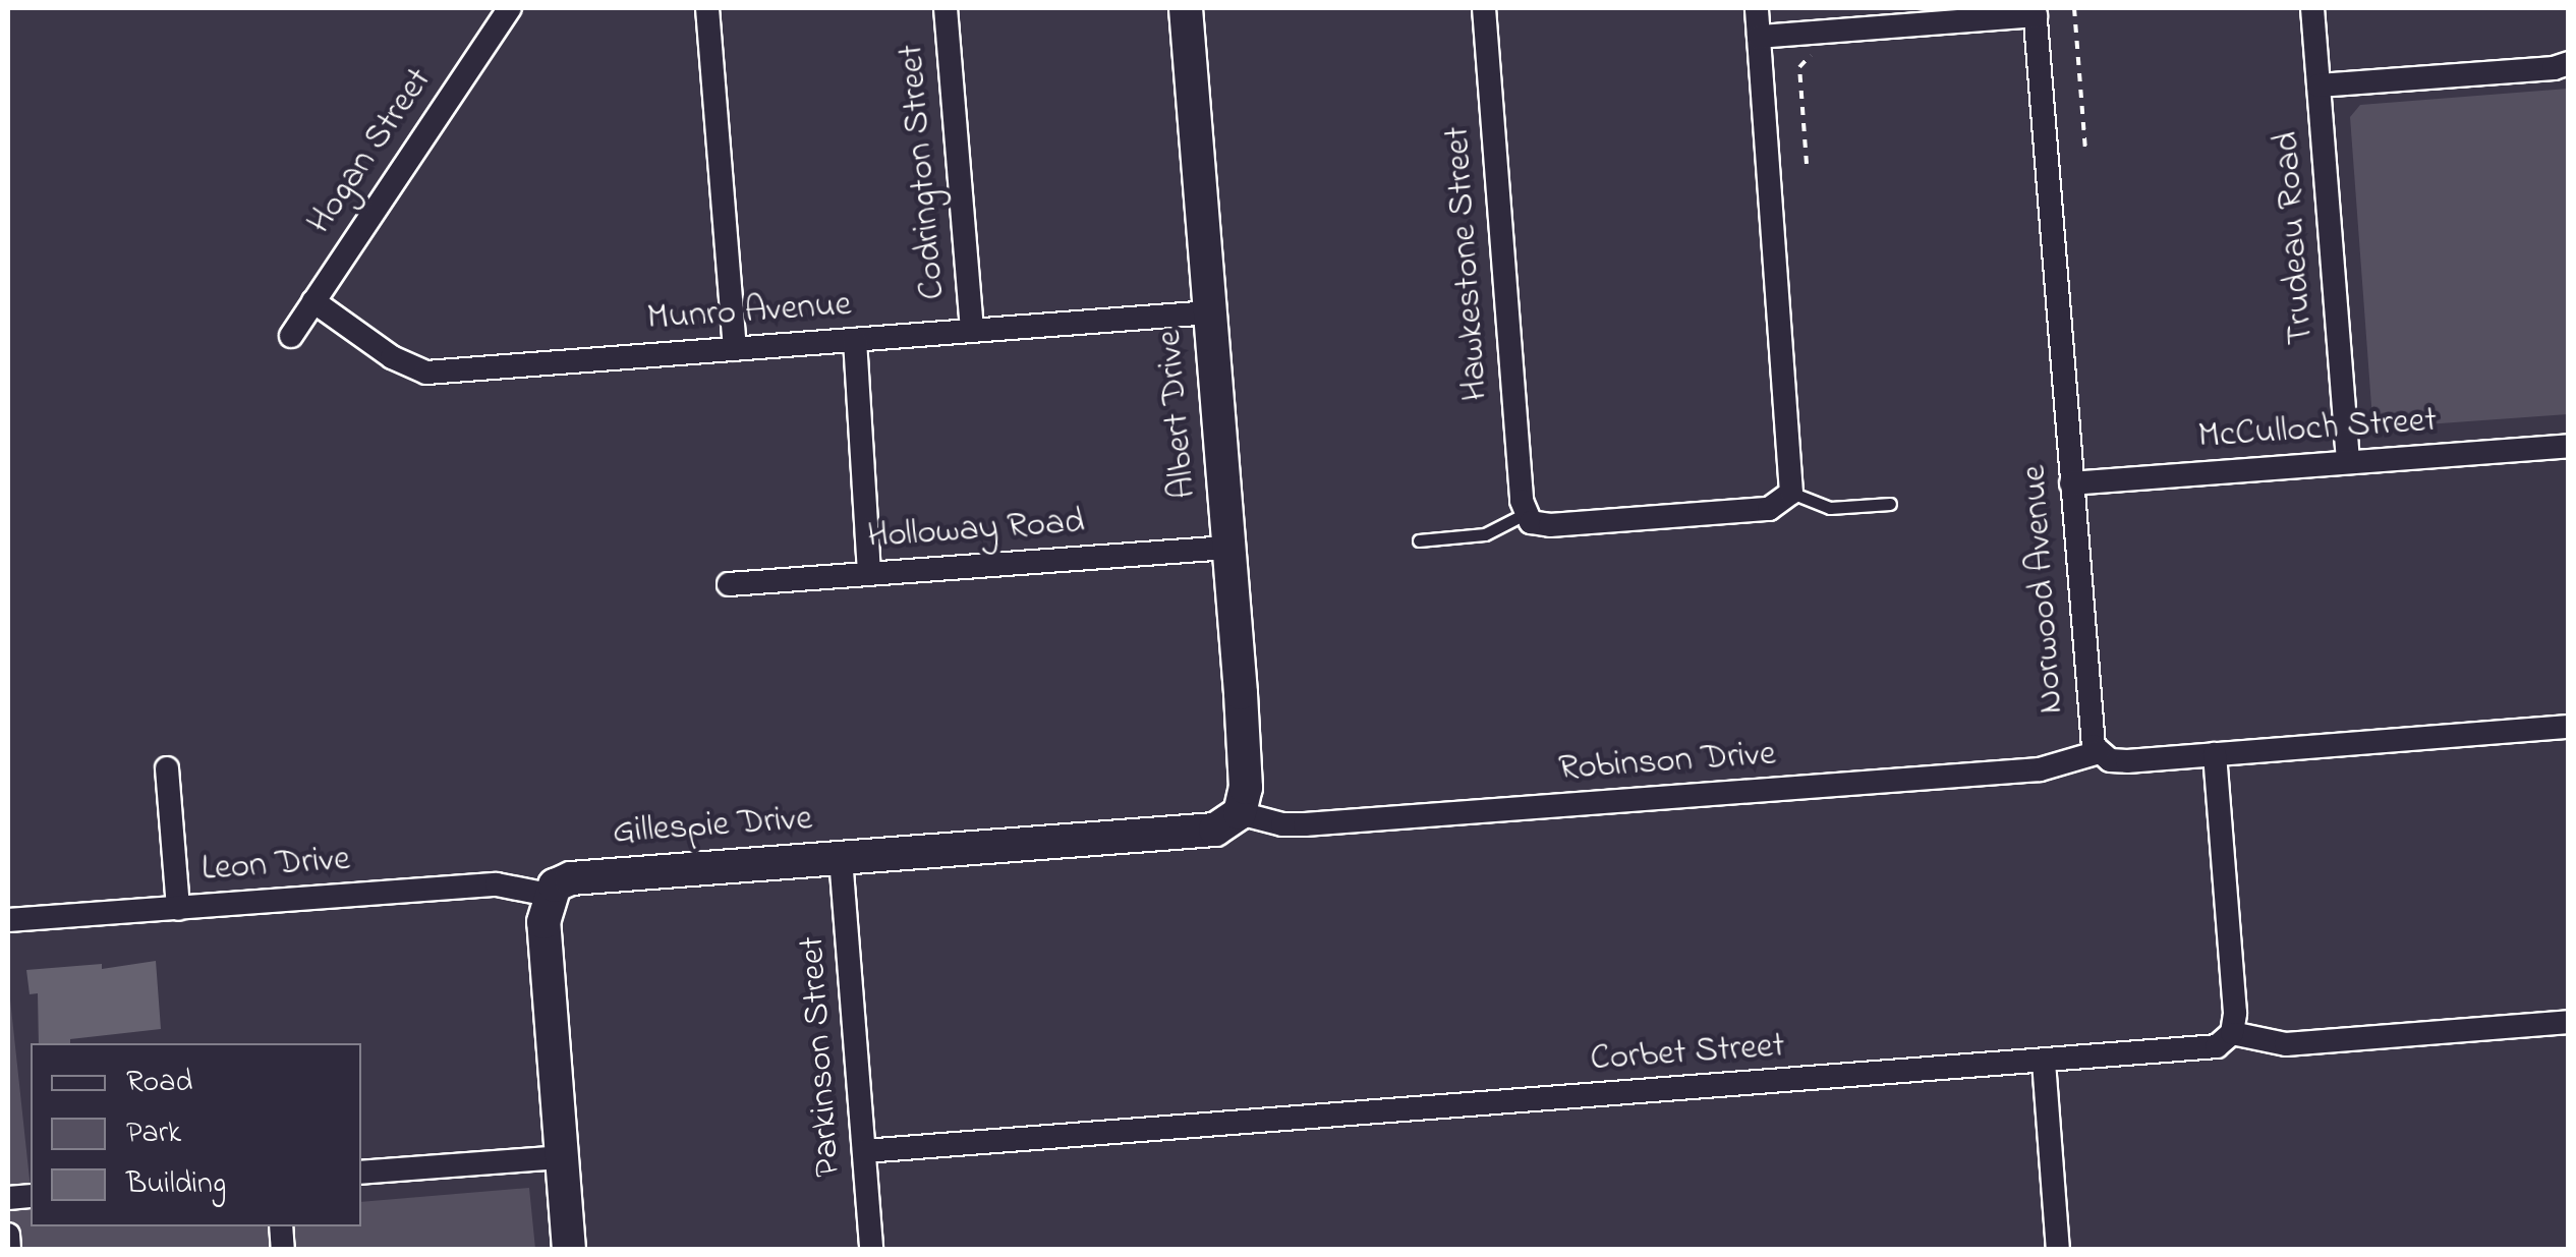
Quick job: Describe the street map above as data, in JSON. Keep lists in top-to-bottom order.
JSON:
{
  "streets": {
    "street": [
      "Hogan Street",
      "Codrington Street",
      "Trudeau Road",
      "Hawkestone Street",
      "Munro Avenue",
      "Albert Drive",
      "McCulloch Street",
      "Holloway Road",
      "Norwood Avenue",
      "Robinson Drive",
      "Gillespie Drive",
      "Leon Drive",
      "Corbet Street",
      "Parkinson Street"
    ]
  },
  "crossings": [
    ["Hogan Street", "Munro Avenue"],
    ["Codrington Street", "Munro Avenue"],
    ["Trudeau Road", "McCulloch Street"],
    ["Munro Avenue", "Albert Drive"],
    ["Albert Drive", "Holloway Road"],
    ["Albert Drive", "Robinson Drive"],
    ["Albert Drive", "Gillespie Drive"],
    ["McCulloch Street", "Norwood Avenue"],
    ["Norwood Avenue", "Robinson Drive"],
    ["Robinson Drive", "Gillespie Drive"],
    ["Gillespie Drive", "Leon Drive"],
    ["Gillespie Drive", "Parkinson Street"],
    ["Corbet Street", "Parkinson Street"]
  ],
  "legend": ["Road", "Park", "Building"]
}
